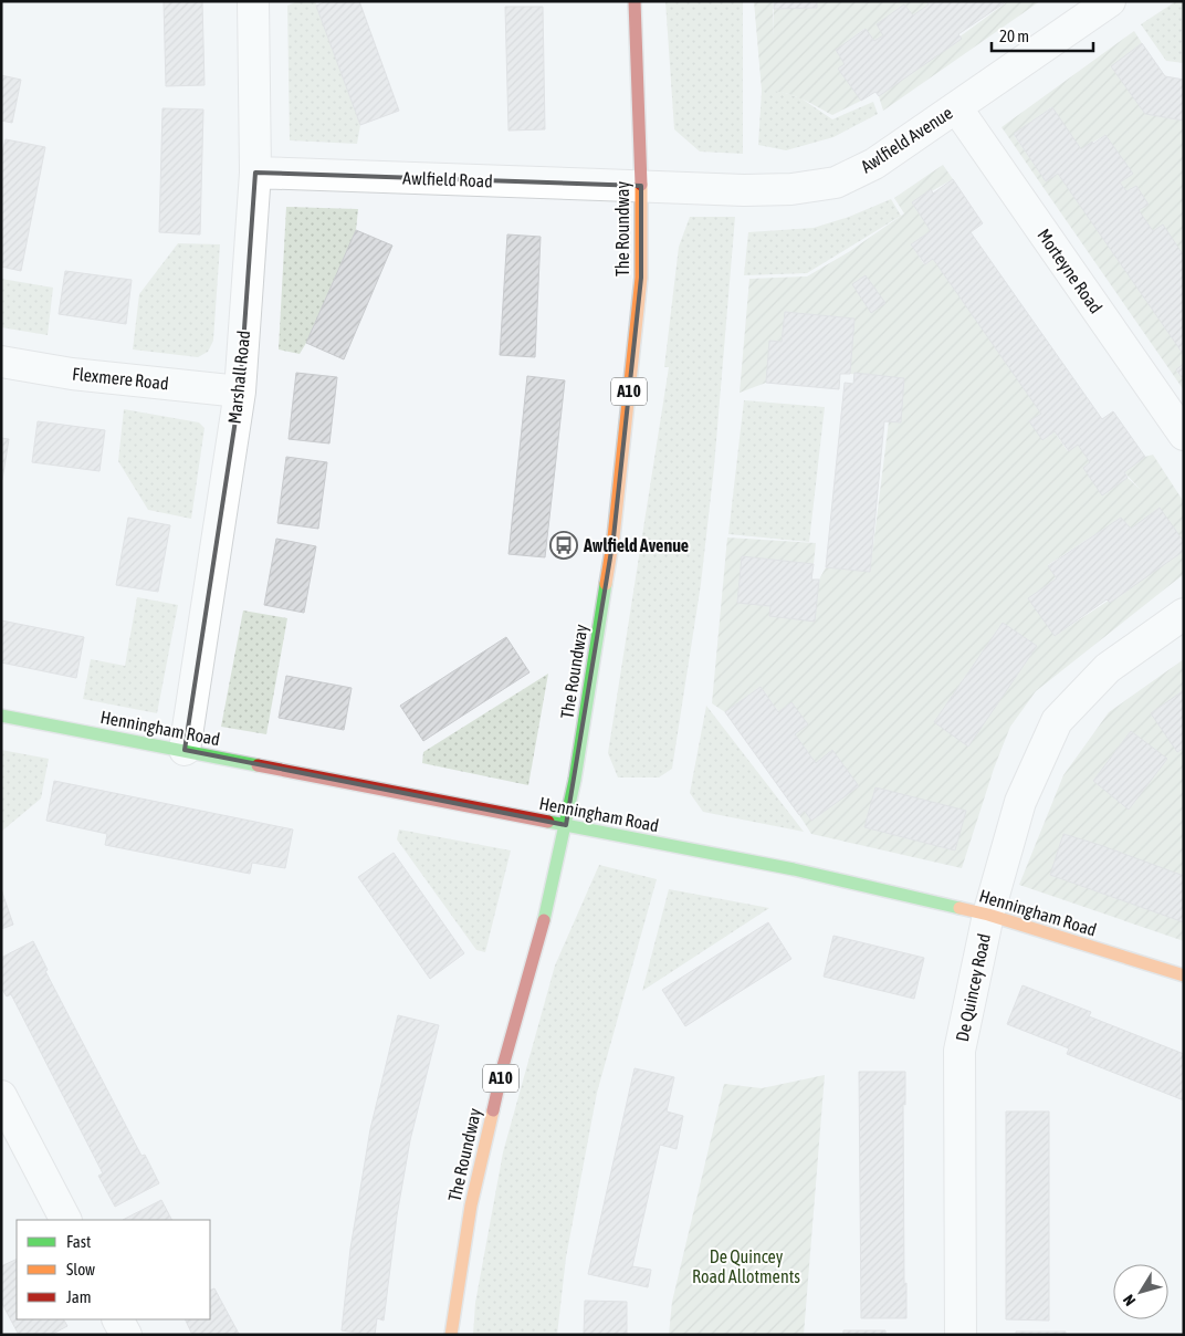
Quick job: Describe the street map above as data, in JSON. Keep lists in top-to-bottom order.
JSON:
{
  "streets": {
    "main road": ["The Roundway", "A10", "Henningham Road"],
    "street": [
      "Awlfield Avenue",
      "Awlfield Road",
      "Morteyne Road",
      "Marshall Road",
      "Flexmere Road",
      "De Quincey Road"
    ]
  },
  "crossings": [
    ["Awlfield Avenue", "Awlfield Road"],
    ["Awlfield Avenue", "The Roundway"],
    ["Awlfield Avenue", "Morteyne Road"],
    ["Awlfield Road", "The Roundway"],
    ["Awlfield Road", "Marshall Road"],
    ["The Roundway", "Henningham Road"],
    ["Marshall Road", "Flexmere Road"],
    ["Marshall Road", "Henningham Road"],
    ["Henningham Road", "De Quincey Road"]
  ],
  "parks": ["De Quincey Road Allotments"],
  "places": {
    "bus stop": ["Awlfield Avenue"]
  },
  "legend": ["Fast", "Slow", "Jam"],
  "scale_bar": "20 m",
  "north": "bottom left"
}
